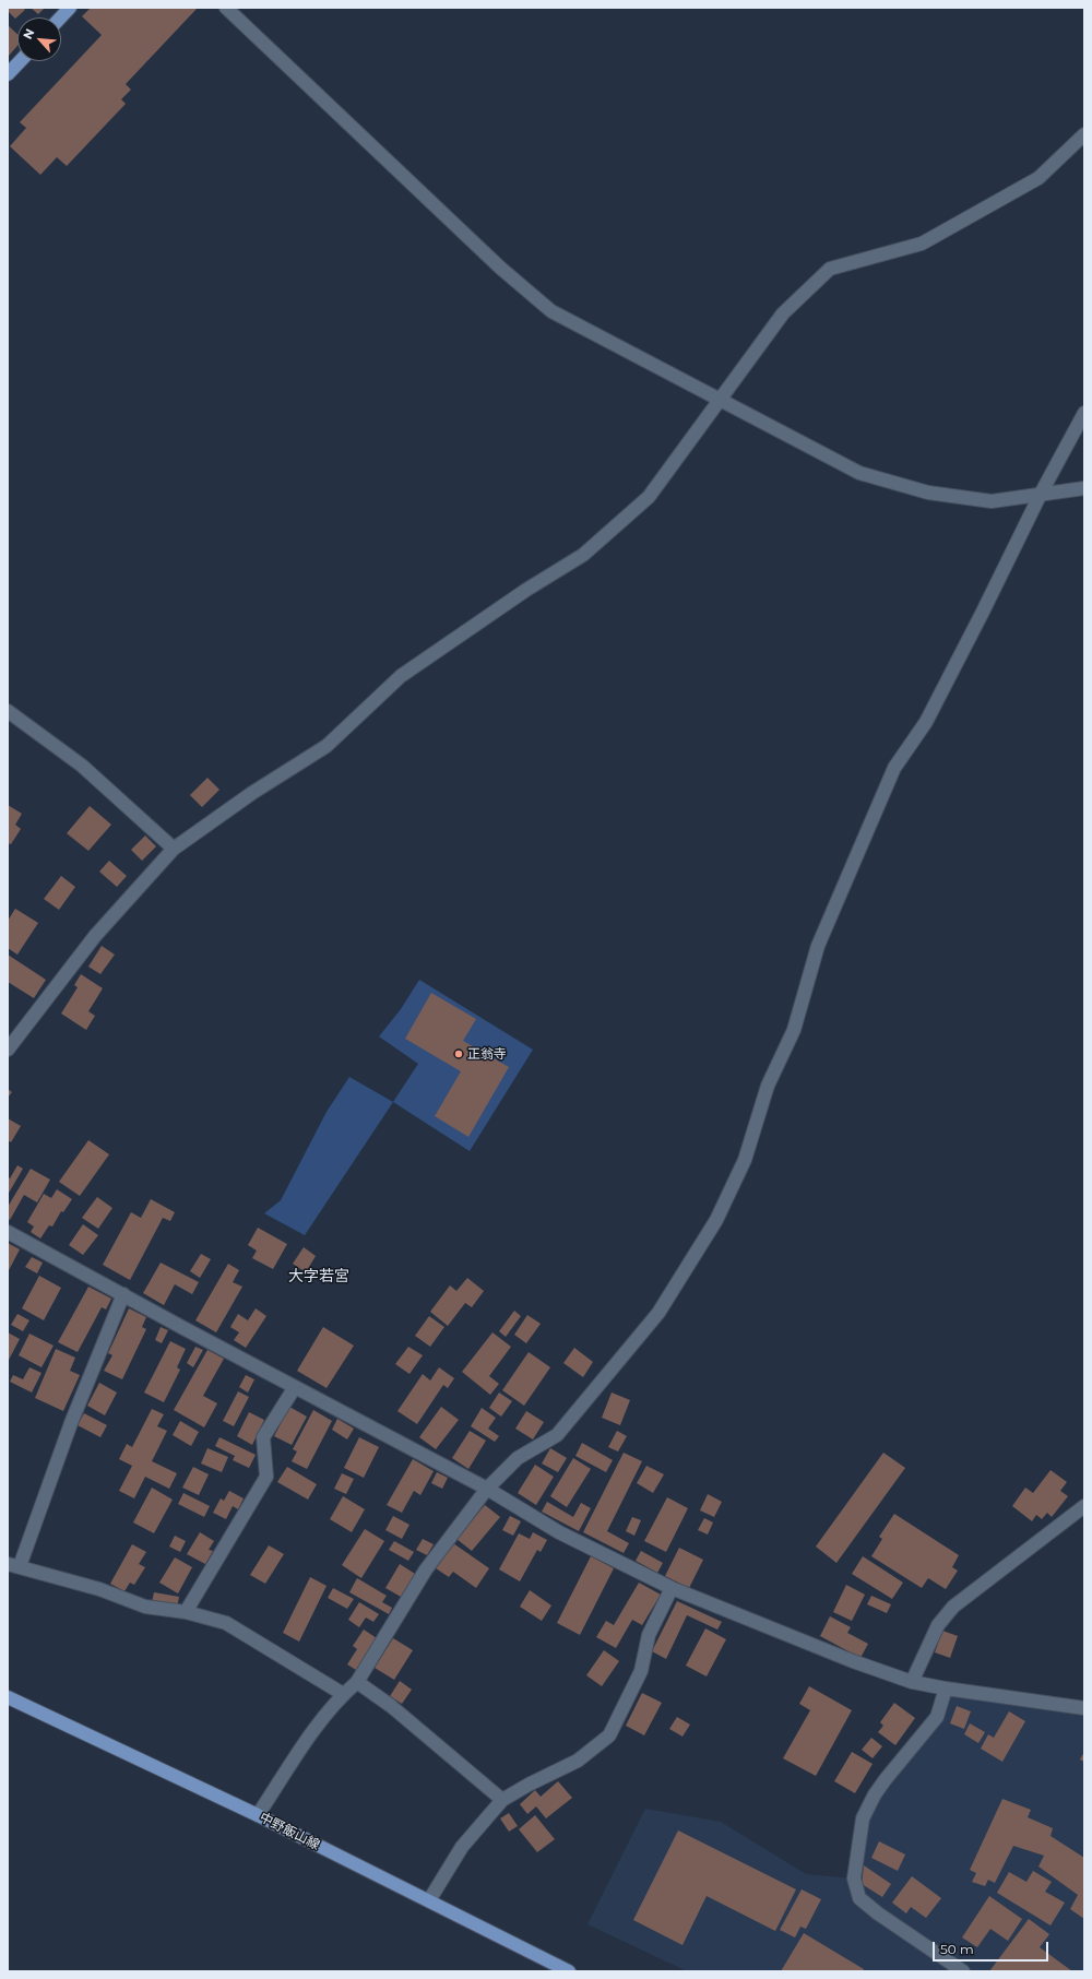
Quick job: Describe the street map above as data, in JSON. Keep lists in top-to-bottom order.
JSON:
{
  "streets": {
    "main road": ["中野飯山線"]
  },
  "districts": ["大字若宮"],
  "places": ["正翁寺"],
  "scale_bar": "50 m",
  "north": "top left"
}
